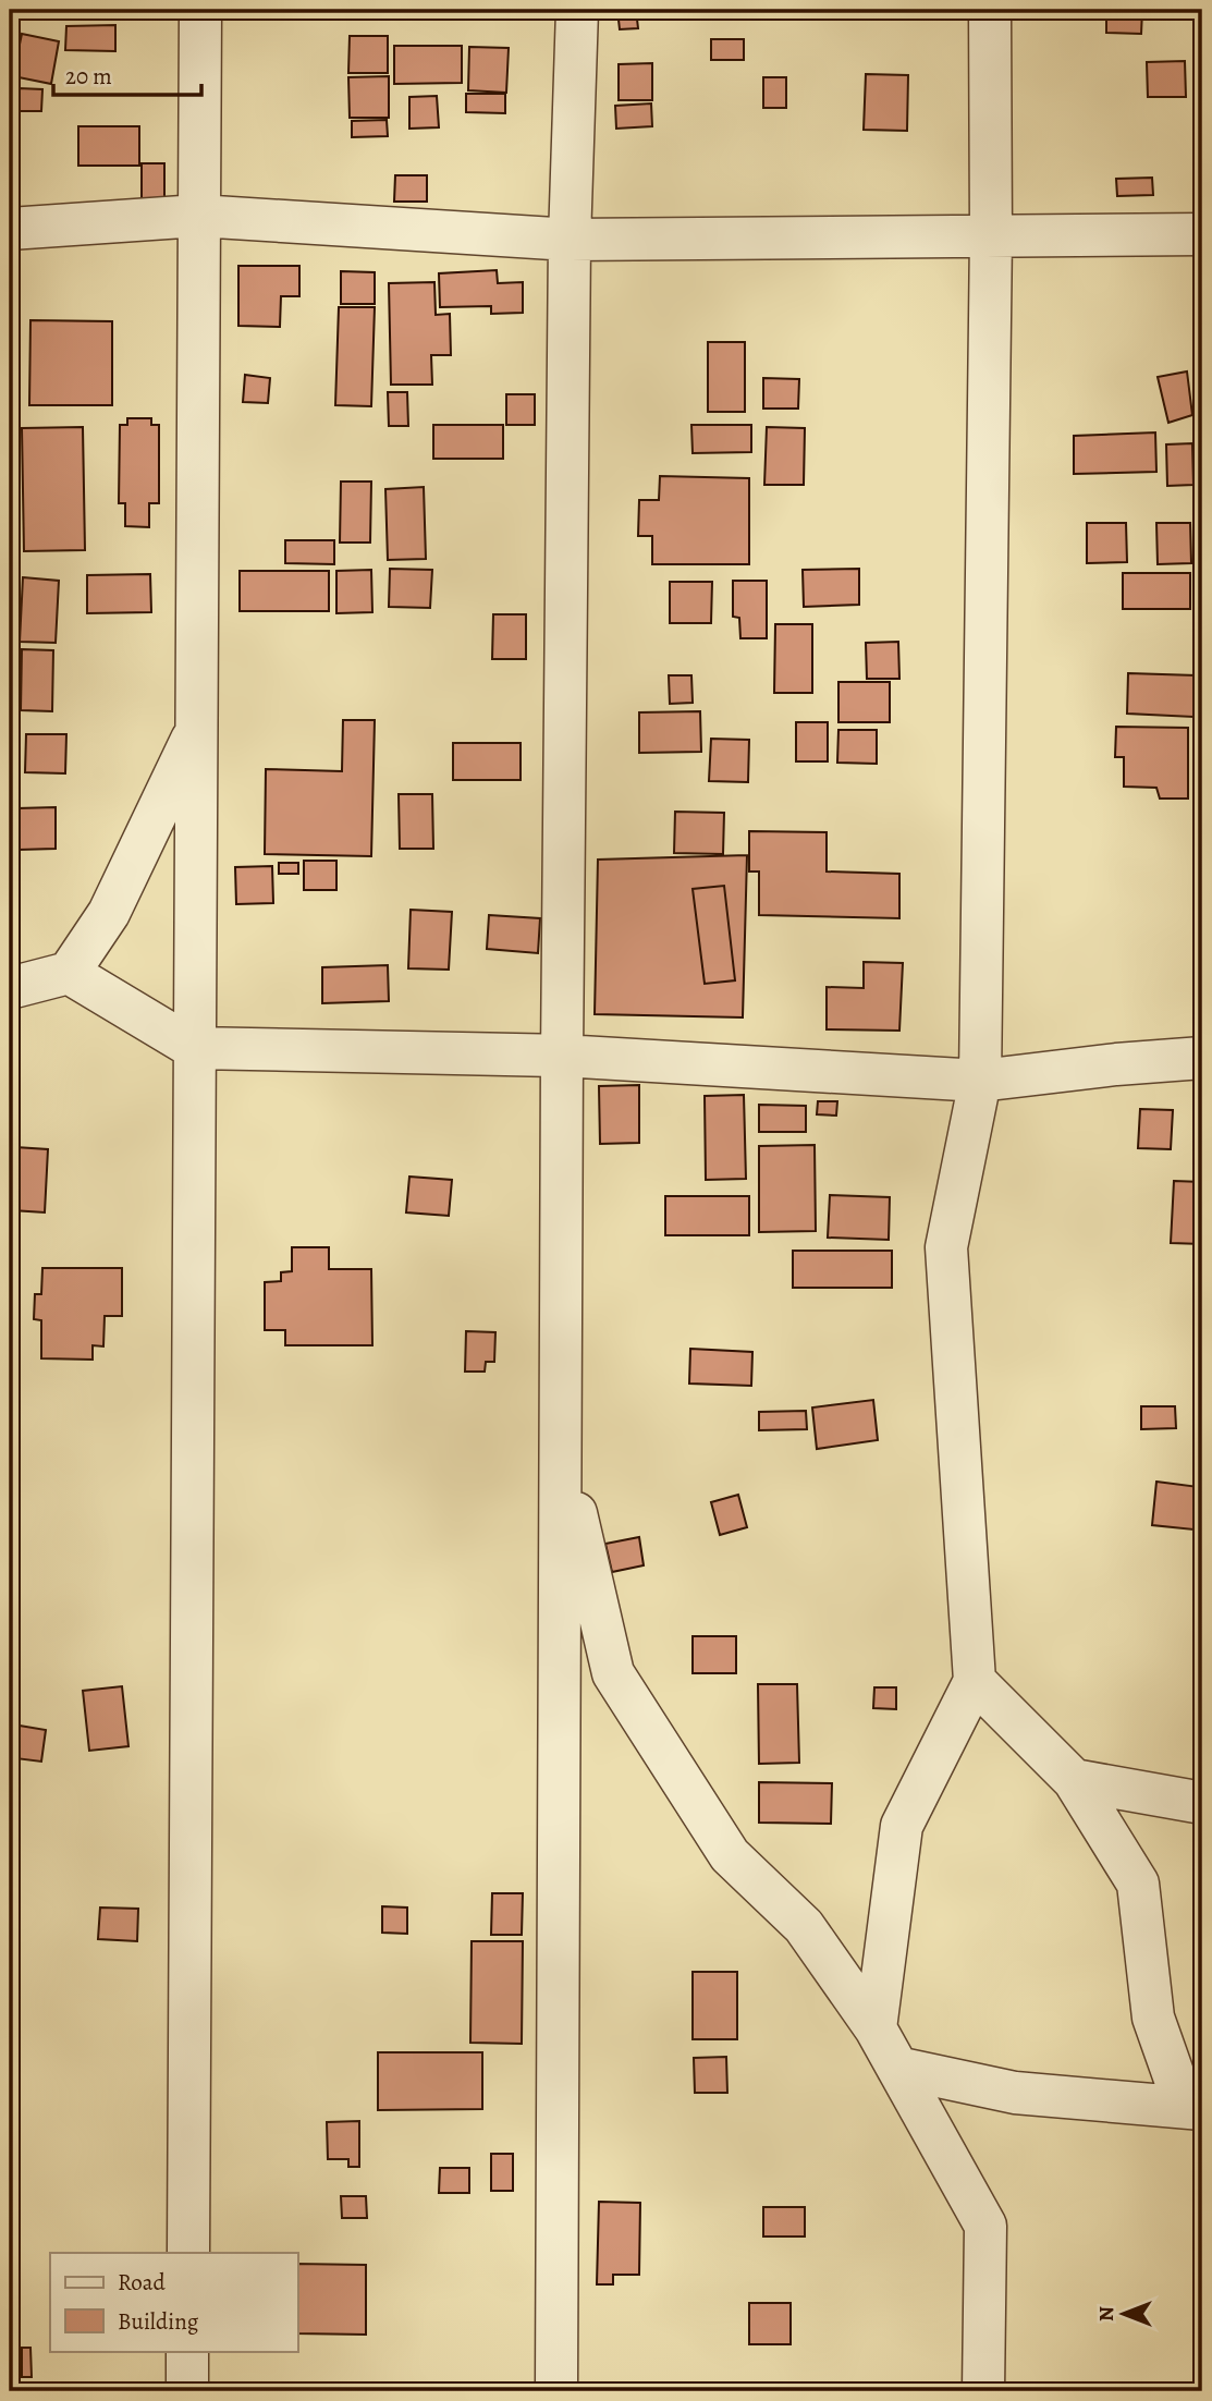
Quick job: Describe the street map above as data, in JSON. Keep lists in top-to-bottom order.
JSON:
{
  "legend": ["Road", "Building"],
  "scale_bar": "20 m",
  "north": "left"
}
